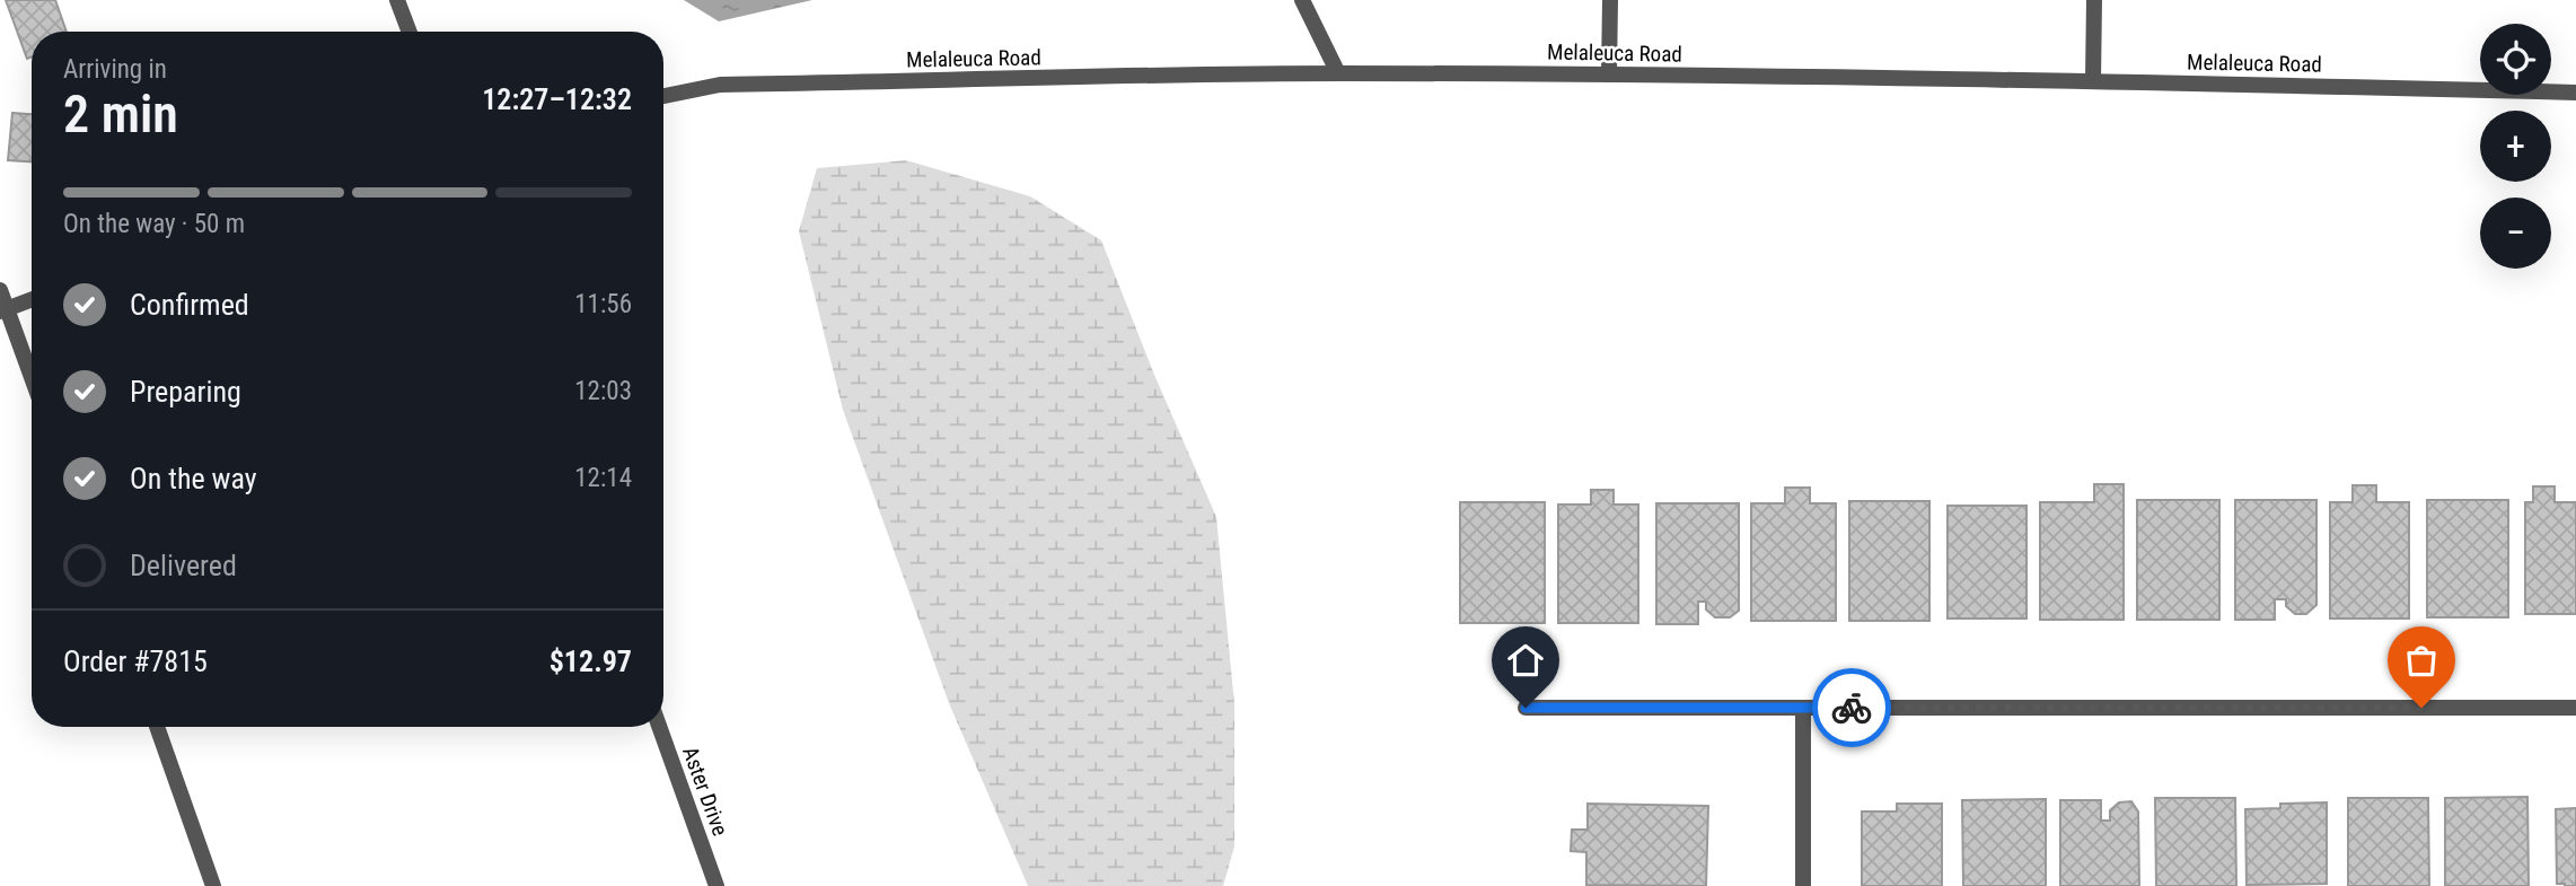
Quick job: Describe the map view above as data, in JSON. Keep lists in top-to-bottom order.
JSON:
{
  "streets": {
    "street": ["Melaleuca Road", "Aster Drive"]
  },
  "page": {
    "map_buttons": ["+", "−"],
    "heading": ["2 min", "Arriving in", "12:27–12:32"],
    "panel": ["Order #7815", "$12.97"],
    "bar": "On the way · 50 m",
    "list": [
      ["Confirmed", "11:56"],
      ["Preparing", "12:03"],
      ["On the way", "12:14"],
      "Delivered"
    ]
  }
}
